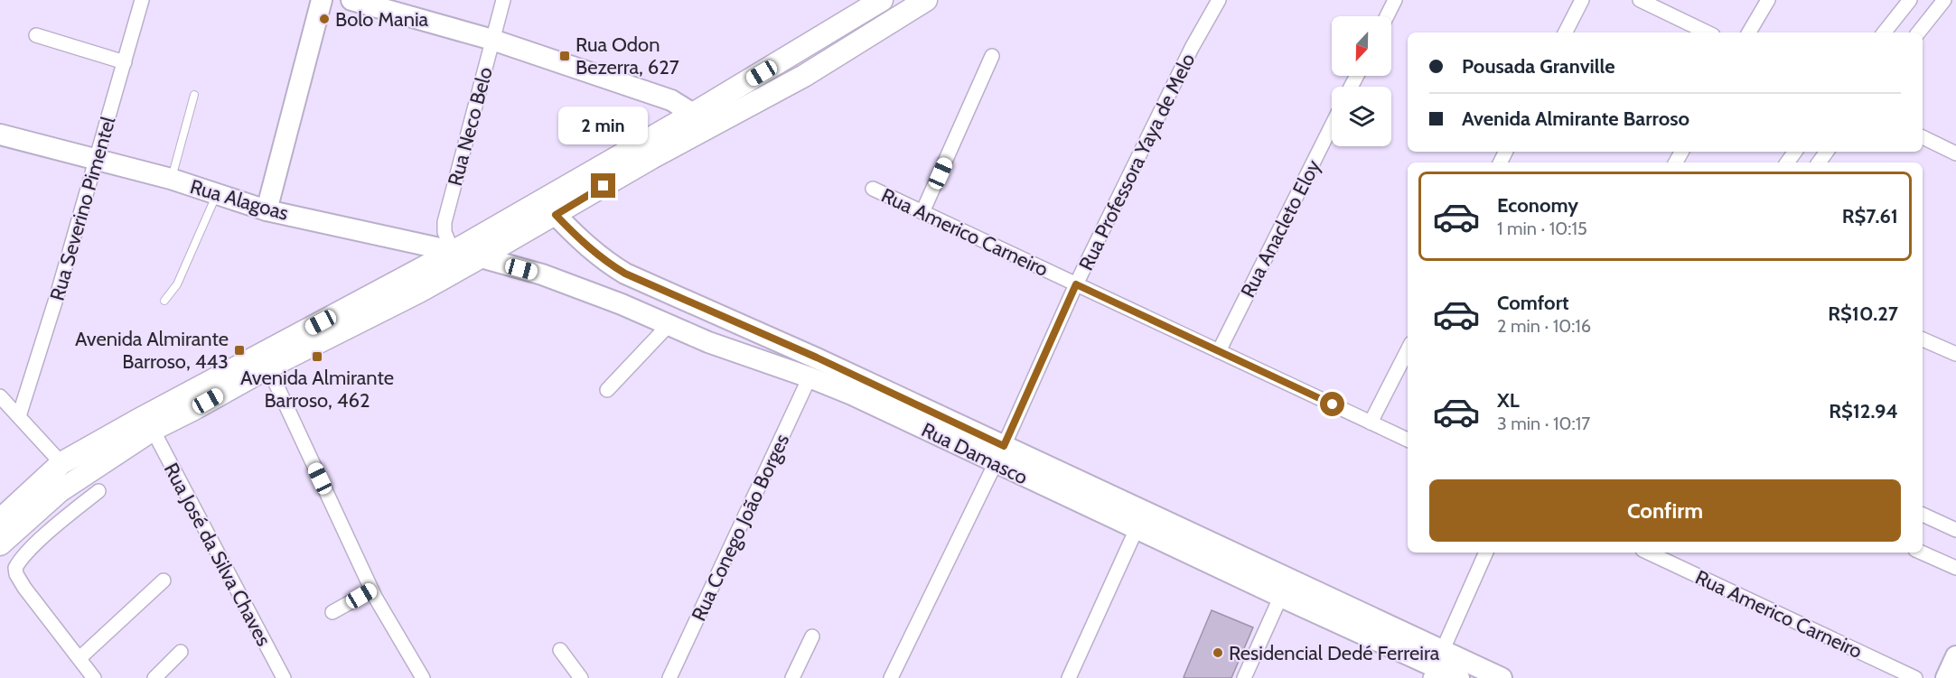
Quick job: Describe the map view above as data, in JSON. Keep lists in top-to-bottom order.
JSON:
{
  "streets": {
    "street": [
      "Rua Neco Belo",
      "Rua Professora Yaya de Melo",
      "Rua Alagoas",
      "Rua Severino Pimentel",
      "Rua Anacleto Eloy",
      "Rua Americo Carneiro",
      "Rua Damasco",
      "Rua Conego João Borges",
      "Rua José da Silva Chaves"
    ]
  },
  "crossings": [
    ["Rua Neco Belo", "Rua Alagoas"],
    ["Rua Professora Yaya de Melo", "Rua Americo Carneiro"],
    ["Rua Professora Yaya de Melo", "Rua Damasco"],
    ["Rua Alagoas", "Rua Severino Pimentel"],
    ["Rua Alagoas", "Rua Damasco"],
    ["Rua Anacleto Eloy", "Rua Americo Carneiro"],
    ["Rua Damasco", "Rua Conego João Borges"]
  ],
  "places": {
    "other": ["Bolo Mania", "Residencial Dedé Ferreira"],
    "transit": ["Rua Odon Bezerra, 627", "Avenida Almirante Barroso, 443", "Avenida Almirante Barroso, 462"]
  },
  "north": "bottom",
  "page": {
    "banner": ["Pousada Granville", "Avenida Almirante Barroso"],
    "bubble": "2 min",
    "list": [
      {
        "name": "Economy",
        "note": "1 min · 10:15",
        "value": "R$7.61"
      },
      {
        "name": "Comfort",
        "note": "2 min · 10:16",
        "value": "R$10.27"
      },
      {
        "name": "XL",
        "note": "3 min · 10:17",
        "value": "R$12.94"
      }
    ],
    "buttons": "Confirm"
  }
}
